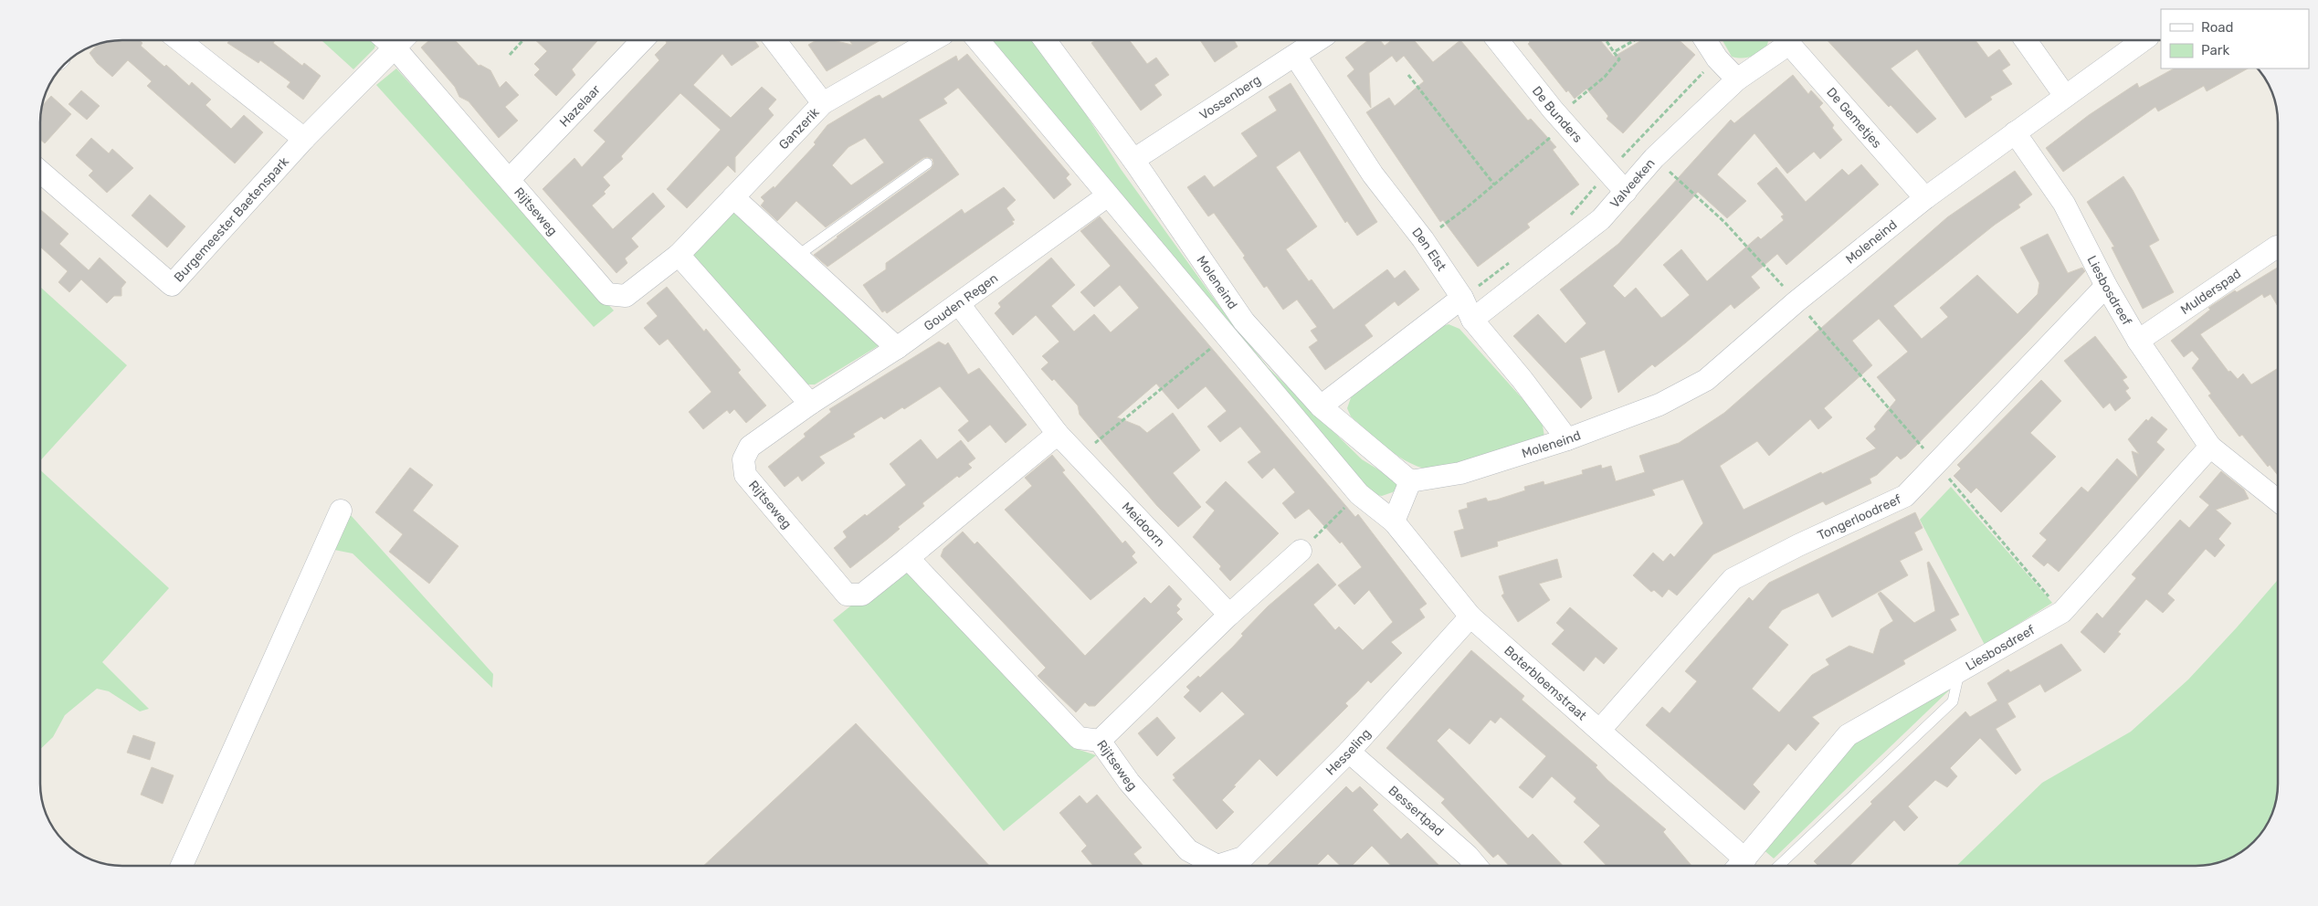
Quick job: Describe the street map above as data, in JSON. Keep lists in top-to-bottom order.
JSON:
{
  "streets": {
    "street": [
      "Vossenberg",
      "Hazelaar",
      "De Bunders",
      "De Gemetjes",
      "Ganzerik",
      "Valveeken",
      "Rijtseweg",
      "Burgemeester Baetenspark",
      "Moleneind",
      "Den Elst",
      "Liesbosdreef",
      "Mulderspad",
      "Gouden Regen",
      "Tongerloodreef",
      "Meidoorn",
      "Boterbloemstraat",
      "Hesseling",
      "Bessertpad"
    ]
  },
  "crossings": [
    ["Vossenberg", "Moleneind"],
    ["Vossenberg", "Den Elst"],
    ["Hazelaar", "Rijtseweg"],
    ["De Bunders", "Valveeken"],
    ["De Gemetjes", "Valveeken"],
    ["De Gemetjes", "Moleneind"],
    ["Ganzerik", "Rijtseweg"],
    ["Valveeken", "Den Elst"],
    ["Rijtseweg", "Burgemeester Baetenspark"],
    ["Rijtseweg", "Gouden Regen"],
    ["Moleneind", "Den Elst"],
    ["Moleneind", "Liesbosdreef"],
    ["Moleneind", "Gouden Regen"],
    ["Moleneind", "Boterbloemstraat"],
    ["Liesbosdreef", "Mulderspad"],
    ["Liesbosdreef", "Tongerloodreef"],
    ["Liesbosdreef", "Boterbloemstraat"],
    ["Gouden Regen", "Meidoorn"],
    ["Tongerloodreef", "Boterbloemstraat"],
    ["Boterbloemstraat", "Hesseling"],
    ["Hesseling", "Bessertpad"]
  ],
  "legend": ["Road", "Park"]
}
